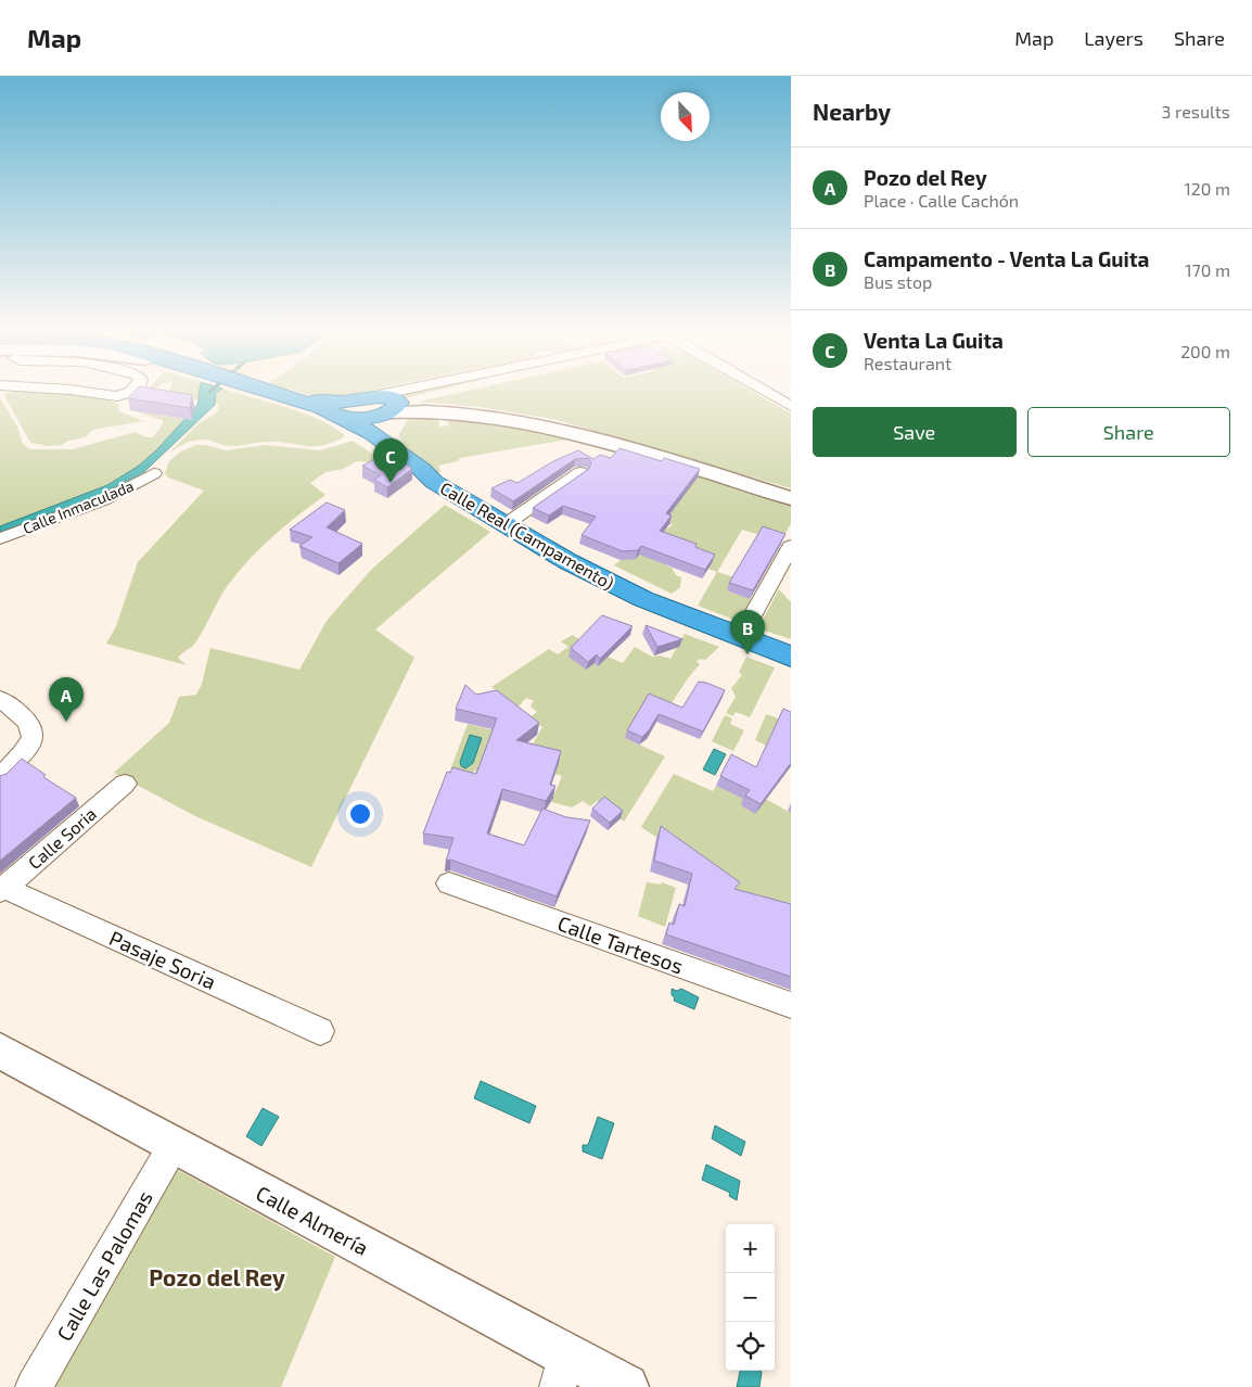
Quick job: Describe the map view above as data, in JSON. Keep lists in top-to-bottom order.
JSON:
{
  "streets": {
    "highway": ["Calle Real (Campamento)"],
    "street": [
      "Calle Inmaculada",
      "Calle Soria",
      "Calle Tartesos",
      "Pasaje Soria",
      "Calle Almería",
      "Calle Las Palomas"
    ]
  },
  "crossings": [
    ["Calle Soria", "Pasaje Soria"],
    ["Calle Almería", "Calle Las Palomas"]
  ],
  "districts": ["Pozo del Rey"],
  "north": "bottom right",
  "page": {
    "header": "Map",
    "nav": ["Map", "Layers", "Share"],
    "heading": ["Nearby", "3 results"],
    "list": [
      {
        "mark": "A",
        "name": "Pozo del Rey",
        "note": "Place · Calle Cachón",
        "value": "120 m"
      },
      {
        "mark": "B",
        "name": "Campamento - Venta La Guita",
        "note": "Bus stop",
        "value": "170 m"
      },
      {
        "mark": "C",
        "name": "Venta La Guita",
        "note": "Restaurant",
        "value": "200 m"
      }
    ],
    "buttons": ["Save", "Share"],
    "pins": ["C", "B", "A"],
    "map_buttons": ["+", "−"]
  }
}
